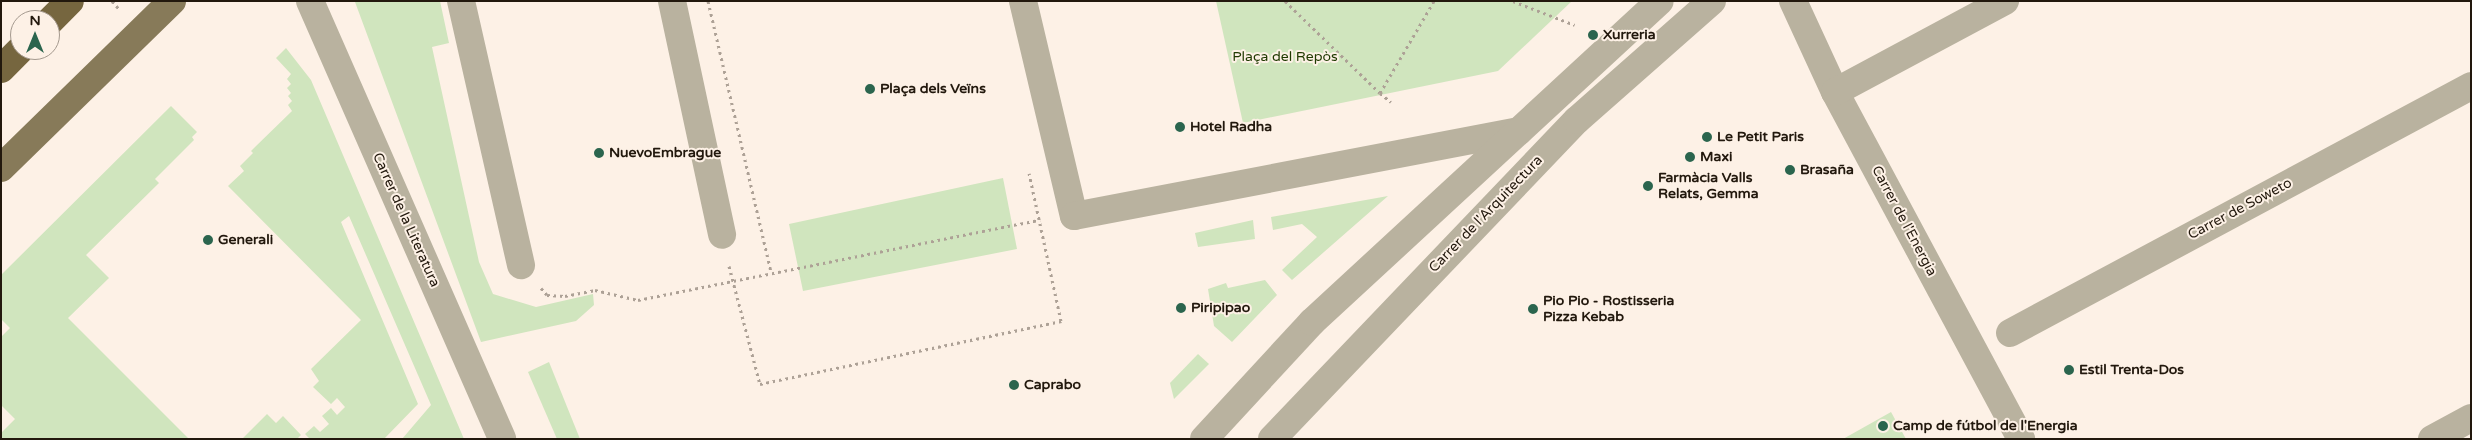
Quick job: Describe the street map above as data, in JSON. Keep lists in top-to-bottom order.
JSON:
{
  "streets": {
    "street": [
      "Carrer de Soweto",
      "Carrer de l'Arquitectura",
      "Carrer de la Literatura",
      "Carrer de l'Energia"
    ]
  },
  "parks": ["Plaça del Repòs"],
  "places": [
    "Xurreria",
    "Plaça dels Veïns",
    "Hotel Radha",
    "Le Petit Paris",
    "NuevoEmbrague",
    "Maxi",
    "Brasaña",
    "Farmàcia Valls Relats, Gemma",
    "Generali",
    "Piripipao",
    "Pio Pio - Rostisseria Pizza Kebab",
    "Estil Trenta-Dos",
    "Caprabo",
    "Camp de fútbol de l'Energia"
  ],
  "north": "top"
}
